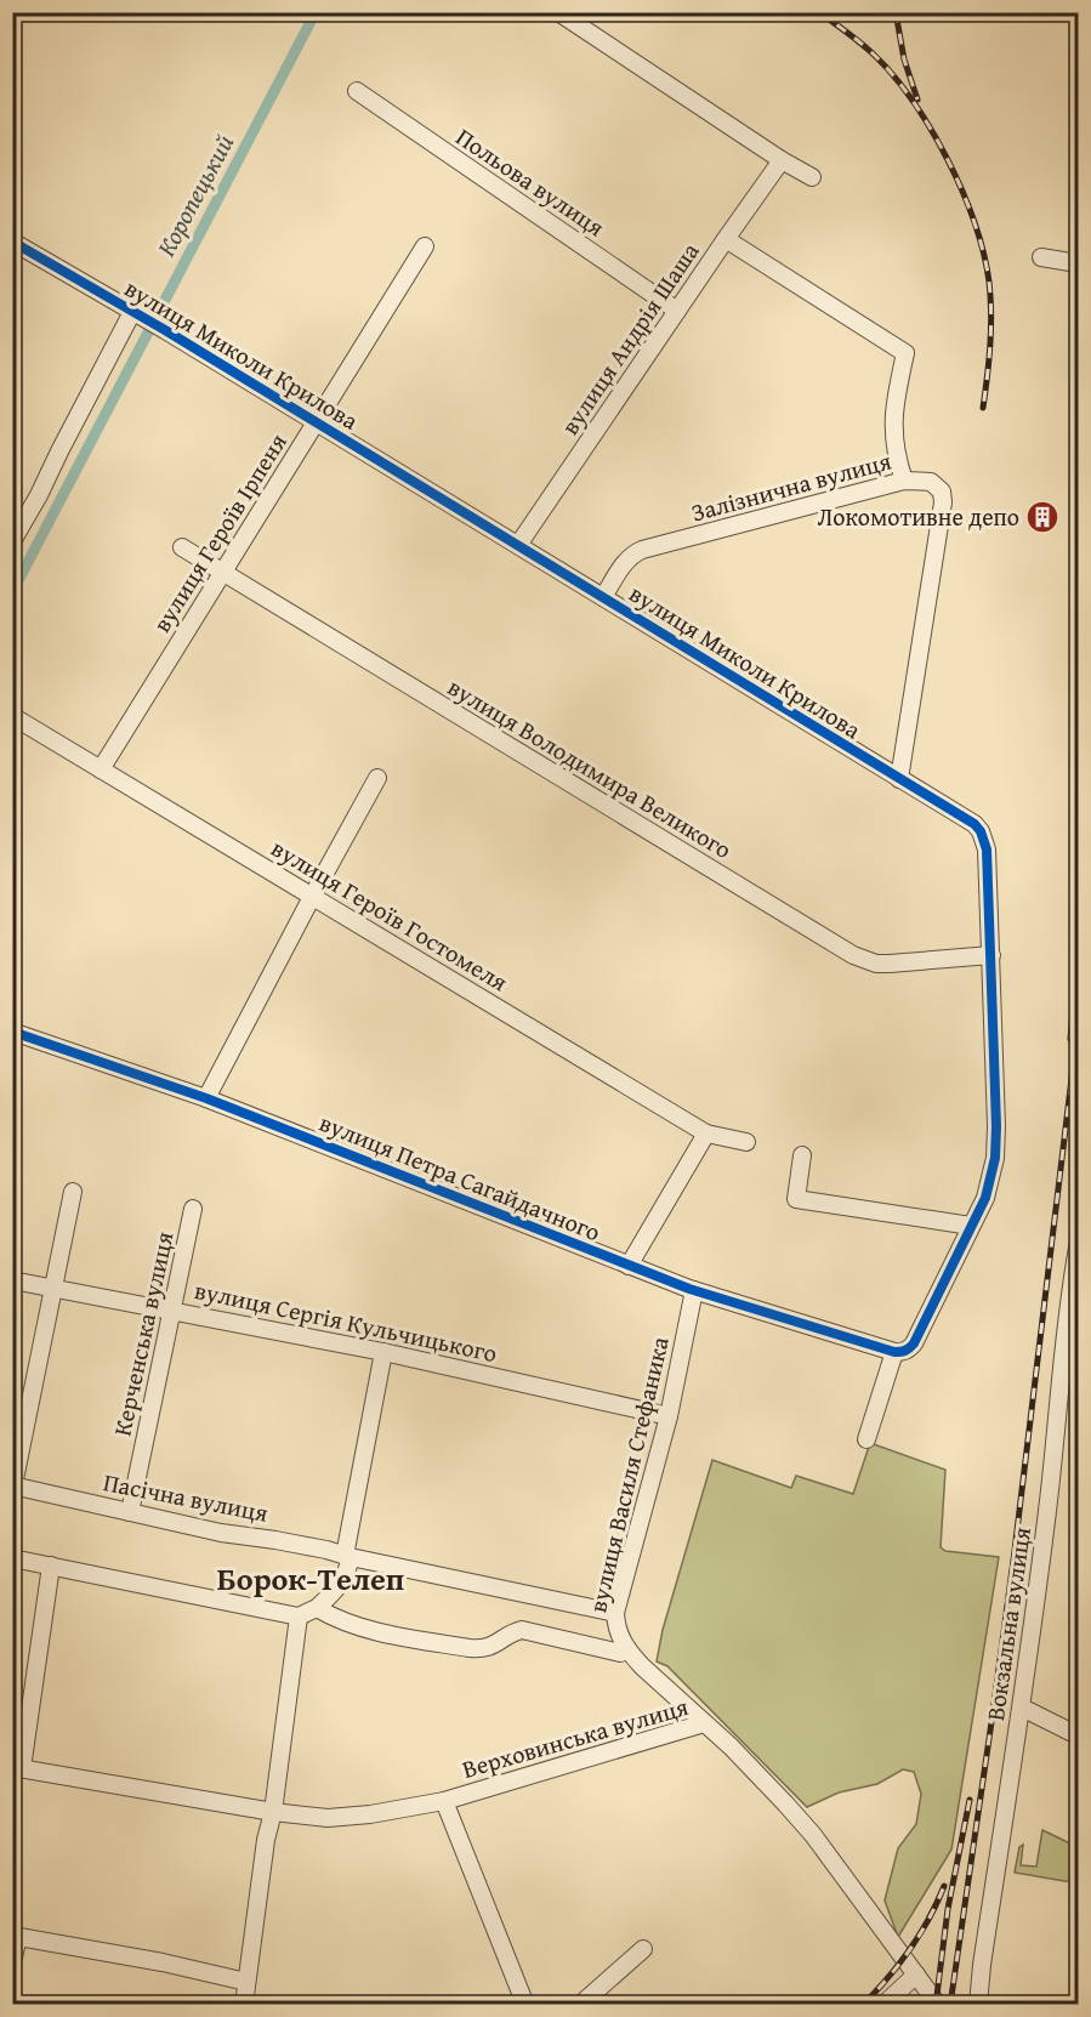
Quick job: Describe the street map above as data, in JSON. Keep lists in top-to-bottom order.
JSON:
{
  "streets": {
    "street": [
      "Польова вулиця",
      "вулиця Андрія Шаша",
      "вулиця Миколи Крилова",
      "Залізнична вулиця",
      "вулиця Героїв Ірпеня",
      "вулиця Володимира Великого",
      "вулиця Героїв Гостомеля",
      "вулиця Петра Сагайдачного",
      "вулиця Сергія Кульчицького",
      "Керченська вулиця",
      "вулиця Василя Стефаника",
      "Пасічна вулиця",
      "Вокзальна вулиця",
      "Верховинська вулиця"
    ]
  },
  "crossings": [
    ["Польова вулиця", "вулиця Андрія Шаша"],
    ["вулиця Андрія Шаша", "вулиця Миколи Крилова"],
    ["вулиця Миколи Крилова", "Залізнична вулиця"],
    ["вулиця Миколи Крилова", "вулиця Героїв Ірпеня"],
    ["вулиця Миколи Крилова", "вулиця Володимира Великого"],
    ["вулиця Миколи Крилова", "вулиця Петра Сагайдачного"],
    ["вулиця Героїв Ірпеня", "вулиця Володимира Великого"],
    ["вулиця Героїв Ірпеня", "вулиця Героїв Гостомеля"],
    ["вулиця Петра Сагайдачного", "вулиця Василя Стефаника"],
    ["вулиця Сергія Кульчицького", "Керченська вулиця"],
    ["вулиця Сергія Кульчицького", "вулиця Василя Стефаника"],
    ["Керченська вулиця", "Пасічна вулиця"],
    ["вулиця Василя Стефаника", "Пасічна вулиця"],
    ["вулиця Василя Стефаника", "Верховинська вулиця"]
  ],
  "districts": ["Борок-Телеп"],
  "water": ["Коропецький"],
  "places": {
    "building": ["Локомотивне депо"]
  }
}
